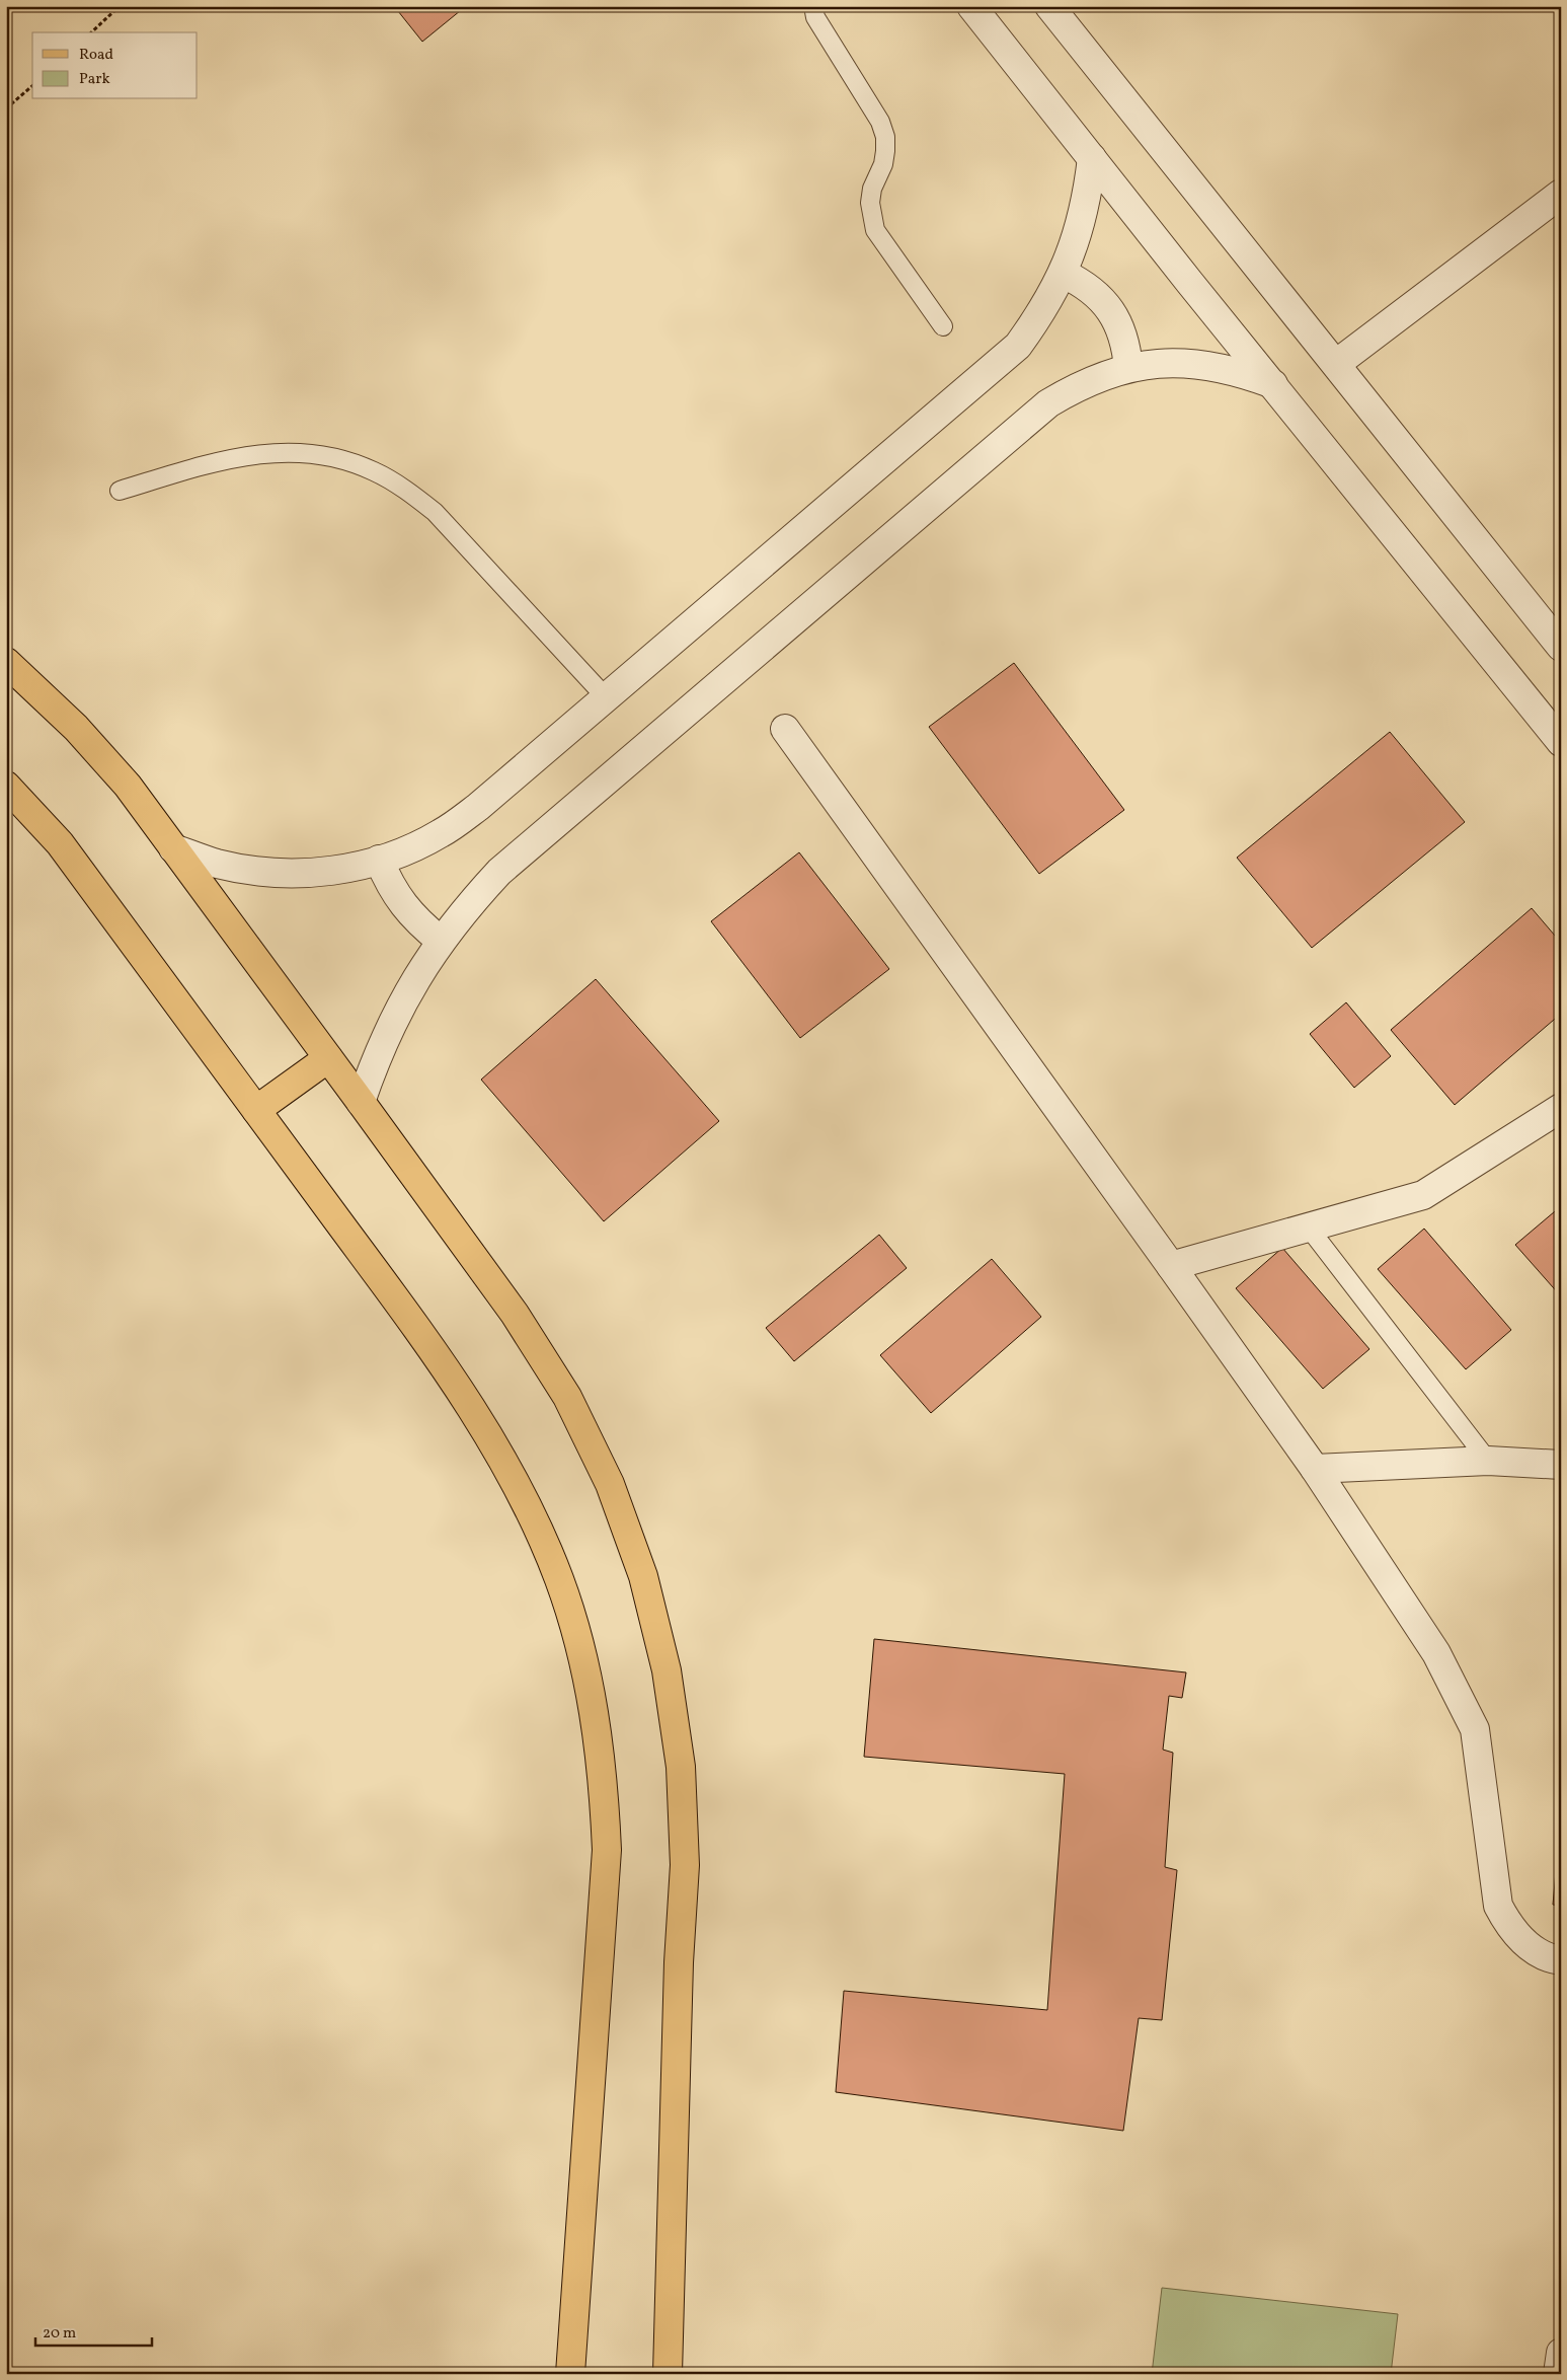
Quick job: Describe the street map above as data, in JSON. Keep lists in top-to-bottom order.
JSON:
{
  "legend": ["Road", "Park"],
  "scale_bar": "20 m"
}
